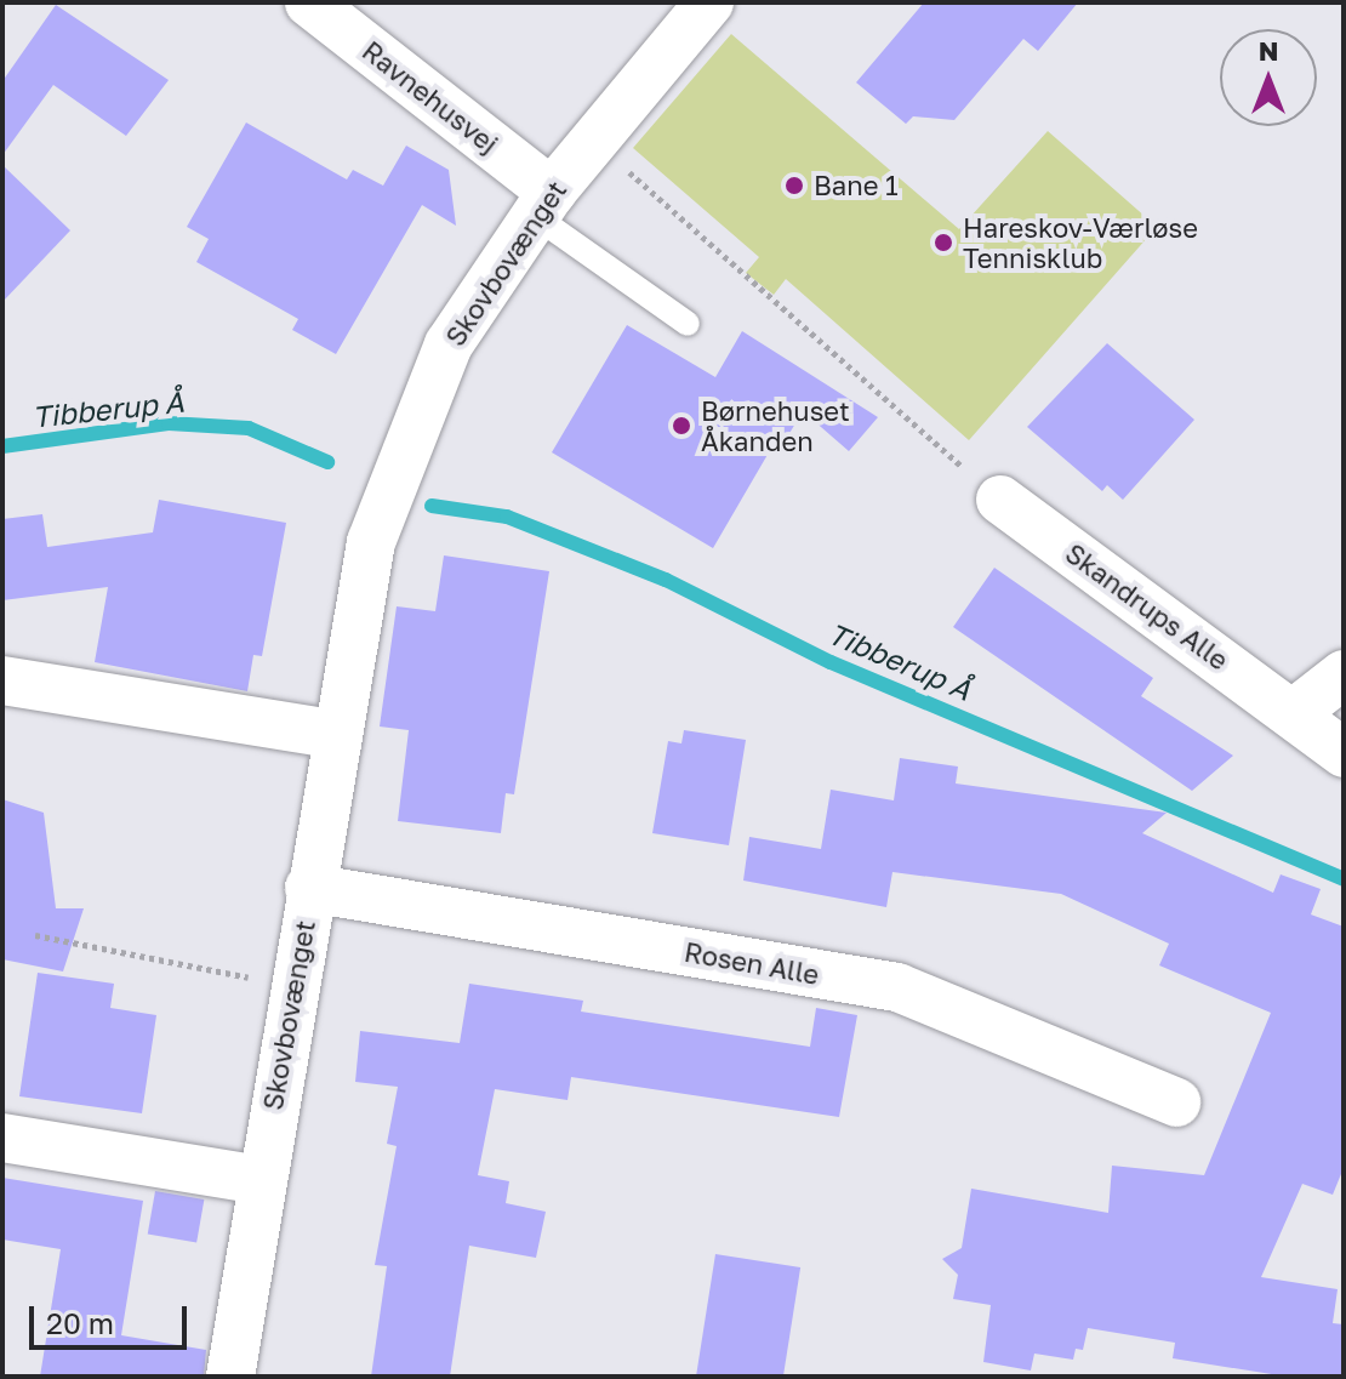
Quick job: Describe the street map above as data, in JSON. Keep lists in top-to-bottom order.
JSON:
{
  "streets": {
    "street": [
      "Ravnehusvej",
      "Skovbovænget",
      "Skandrups Alle",
      "Rosen Alle"
    ]
  },
  "crossings": [
    ["Ravnehusvej", "Skovbovænget"],
    ["Skovbovænget", "Rosen Alle"]
  ],
  "water": ["Tibberup Å"],
  "places": ["Bane 1", "Hareskov-Værløse Tennisklub", "Børnehuset Åkanden"],
  "scale_bar": "20 m",
  "north": "top"
}
